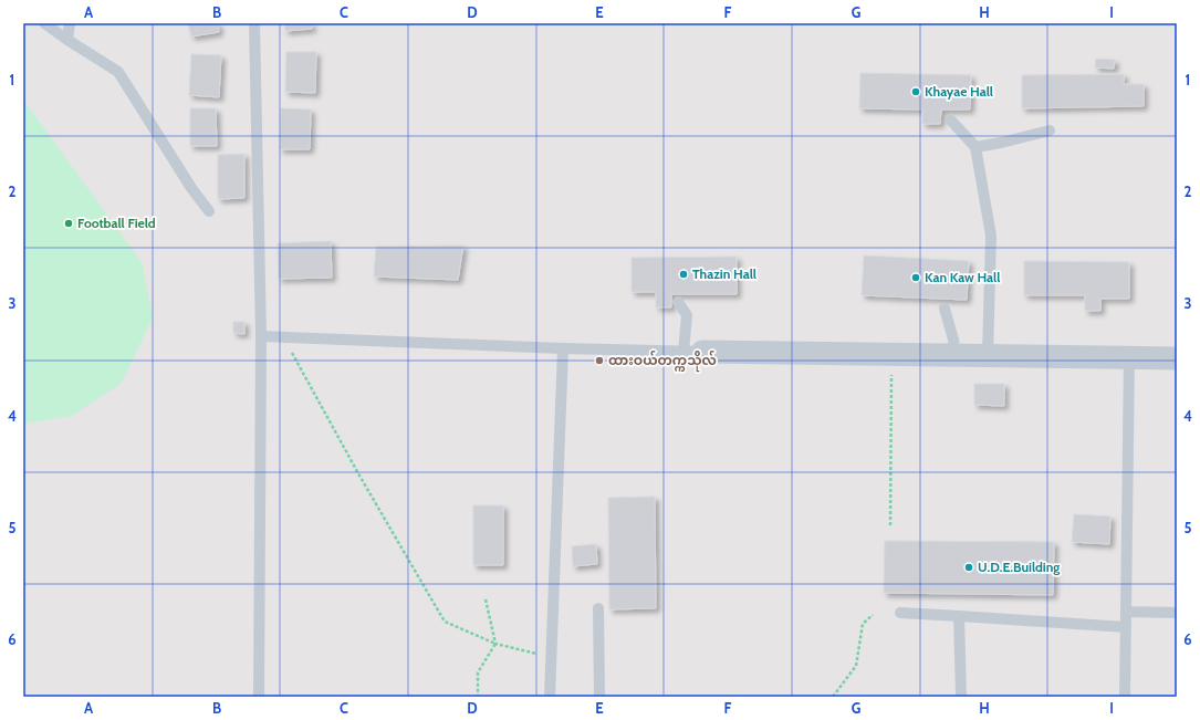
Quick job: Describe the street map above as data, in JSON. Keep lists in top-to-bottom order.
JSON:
{
  "places": [
    "Khayae Hall",
    "Football Field",
    "Thazin Hall",
    "Kan Kaw Hall",
    "ထားဝယ်တက္ကသိုလ်",
    "U.D.E.Building"
  ],
  "grid": {
    "columns": [
      "A",
      "B",
      "C",
      "D",
      "E",
      "F",
      "G",
      "H",
      "I"
    ],
    "rows": [
      "1",
      "2",
      "3",
      "4",
      "5",
      "6"
    ]
  }
}
